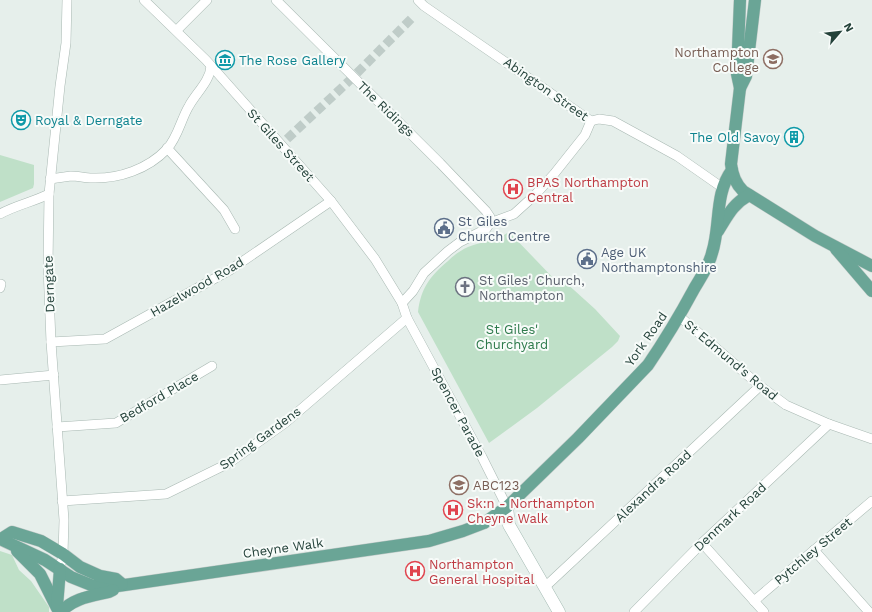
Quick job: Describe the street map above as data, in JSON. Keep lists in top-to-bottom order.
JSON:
{
  "streets": {
    "main road": ["York Road", "Cheyne Walk"],
    "street": [
      "Abington Street",
      "The Ridings",
      "St Giles Street",
      "Derngate",
      "Hazelwood Road",
      "St Edmund's Road",
      "Bedford Place",
      "Spencer Parade",
      "Spring Gardens",
      "Alexandra Road",
      "Denmark Road",
      "Pytchley Street"
    ]
  },
  "crossings": [
    ["St Giles Street", "Hazelwood Road"],
    ["St Giles Street", "Spencer Parade"],
    ["Derngate", "Hazelwood Road"],
    ["Derngate", "Bedford Place"],
    ["Derngate", "Spring Gardens"],
    ["Derngate", "Cheyne Walk"],
    ["York Road", "St Edmund's Road"],
    ["York Road", "Spencer Parade"],
    ["York Road", "Cheyne Walk"],
    ["St Edmund's Road", "Alexandra Road"],
    ["St Edmund's Road", "Denmark Road"],
    ["Spencer Parade", "Spring Gardens"],
    ["Spencer Parade", "Cheyne Walk"]
  ],
  "parks": ["St Giles' Churchyard"],
  "places": {
    "school or university": ["Northampton College", "ABC123"],
    "museum": ["The Rose Gallery"],
    "theatre": ["Royal & Derngate"],
    "building": ["The Old Savoy"],
    "hospital": ["BPAS Northampton Central", "Sk:n - Northampton Cheyne Walk", "Northampton General Hospital"],
    "public building": ["St Giles Church Centre", "Age UK Northamptonshire"],
    "church": ["St Giles' Church, Northampton"]
  },
  "north": "top right"
}
